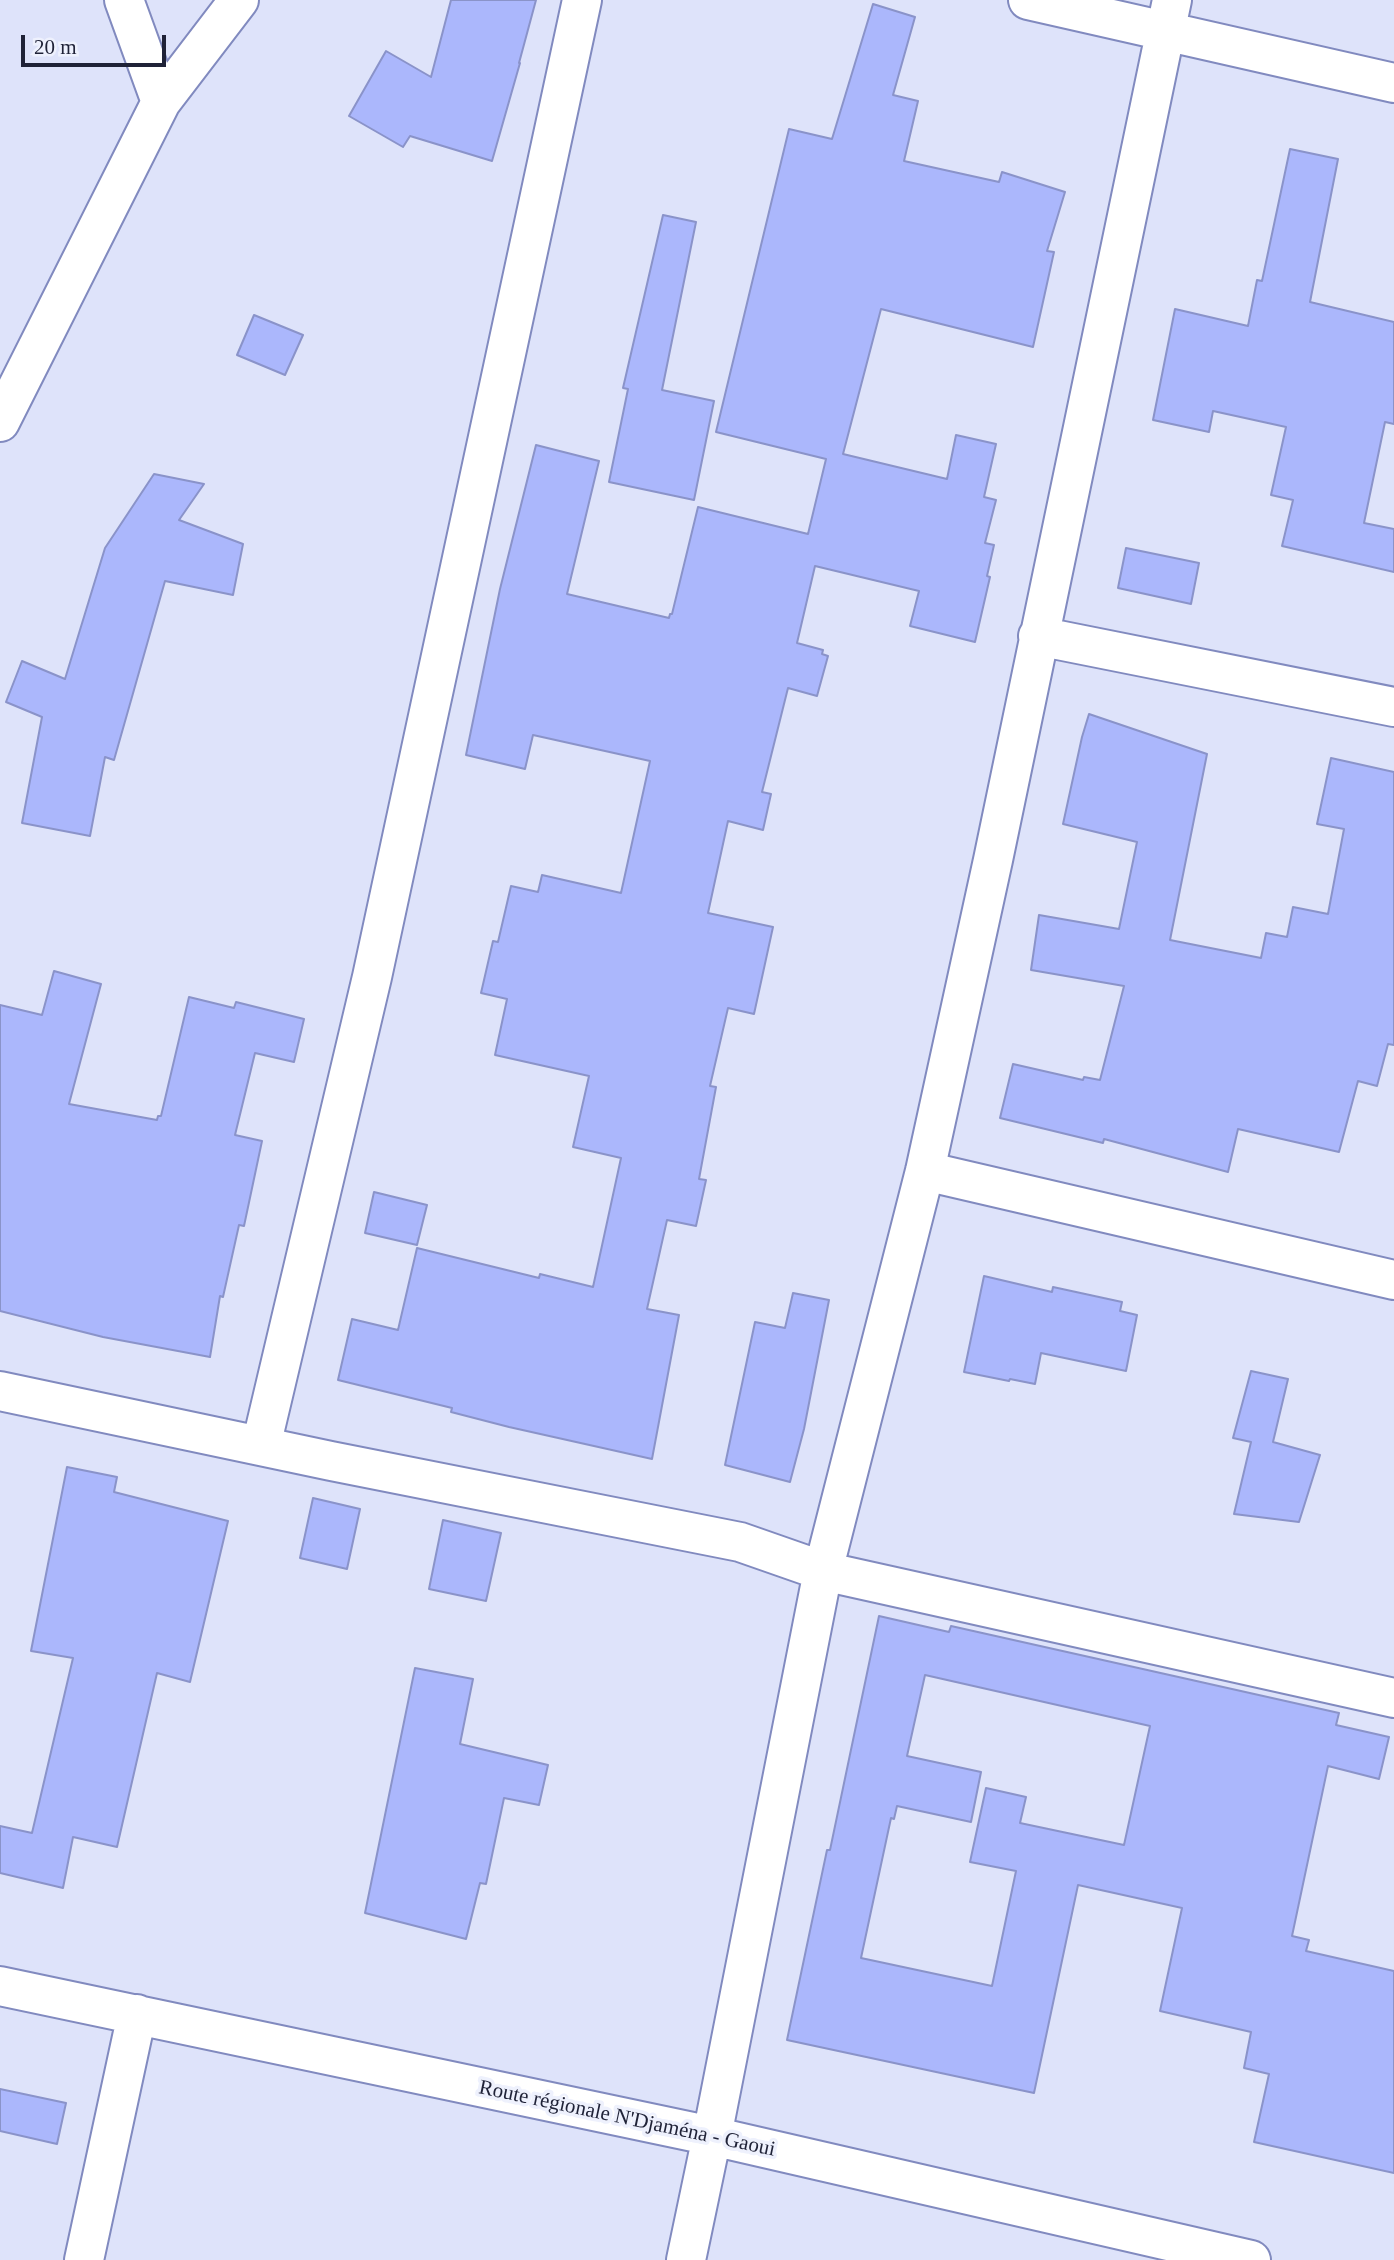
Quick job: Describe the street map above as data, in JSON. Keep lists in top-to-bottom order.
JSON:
{
  "streets": {
    "street": ["Route régionale N'Djaména - Gaoui"]
  },
  "scale_bar": "20 m"
}
